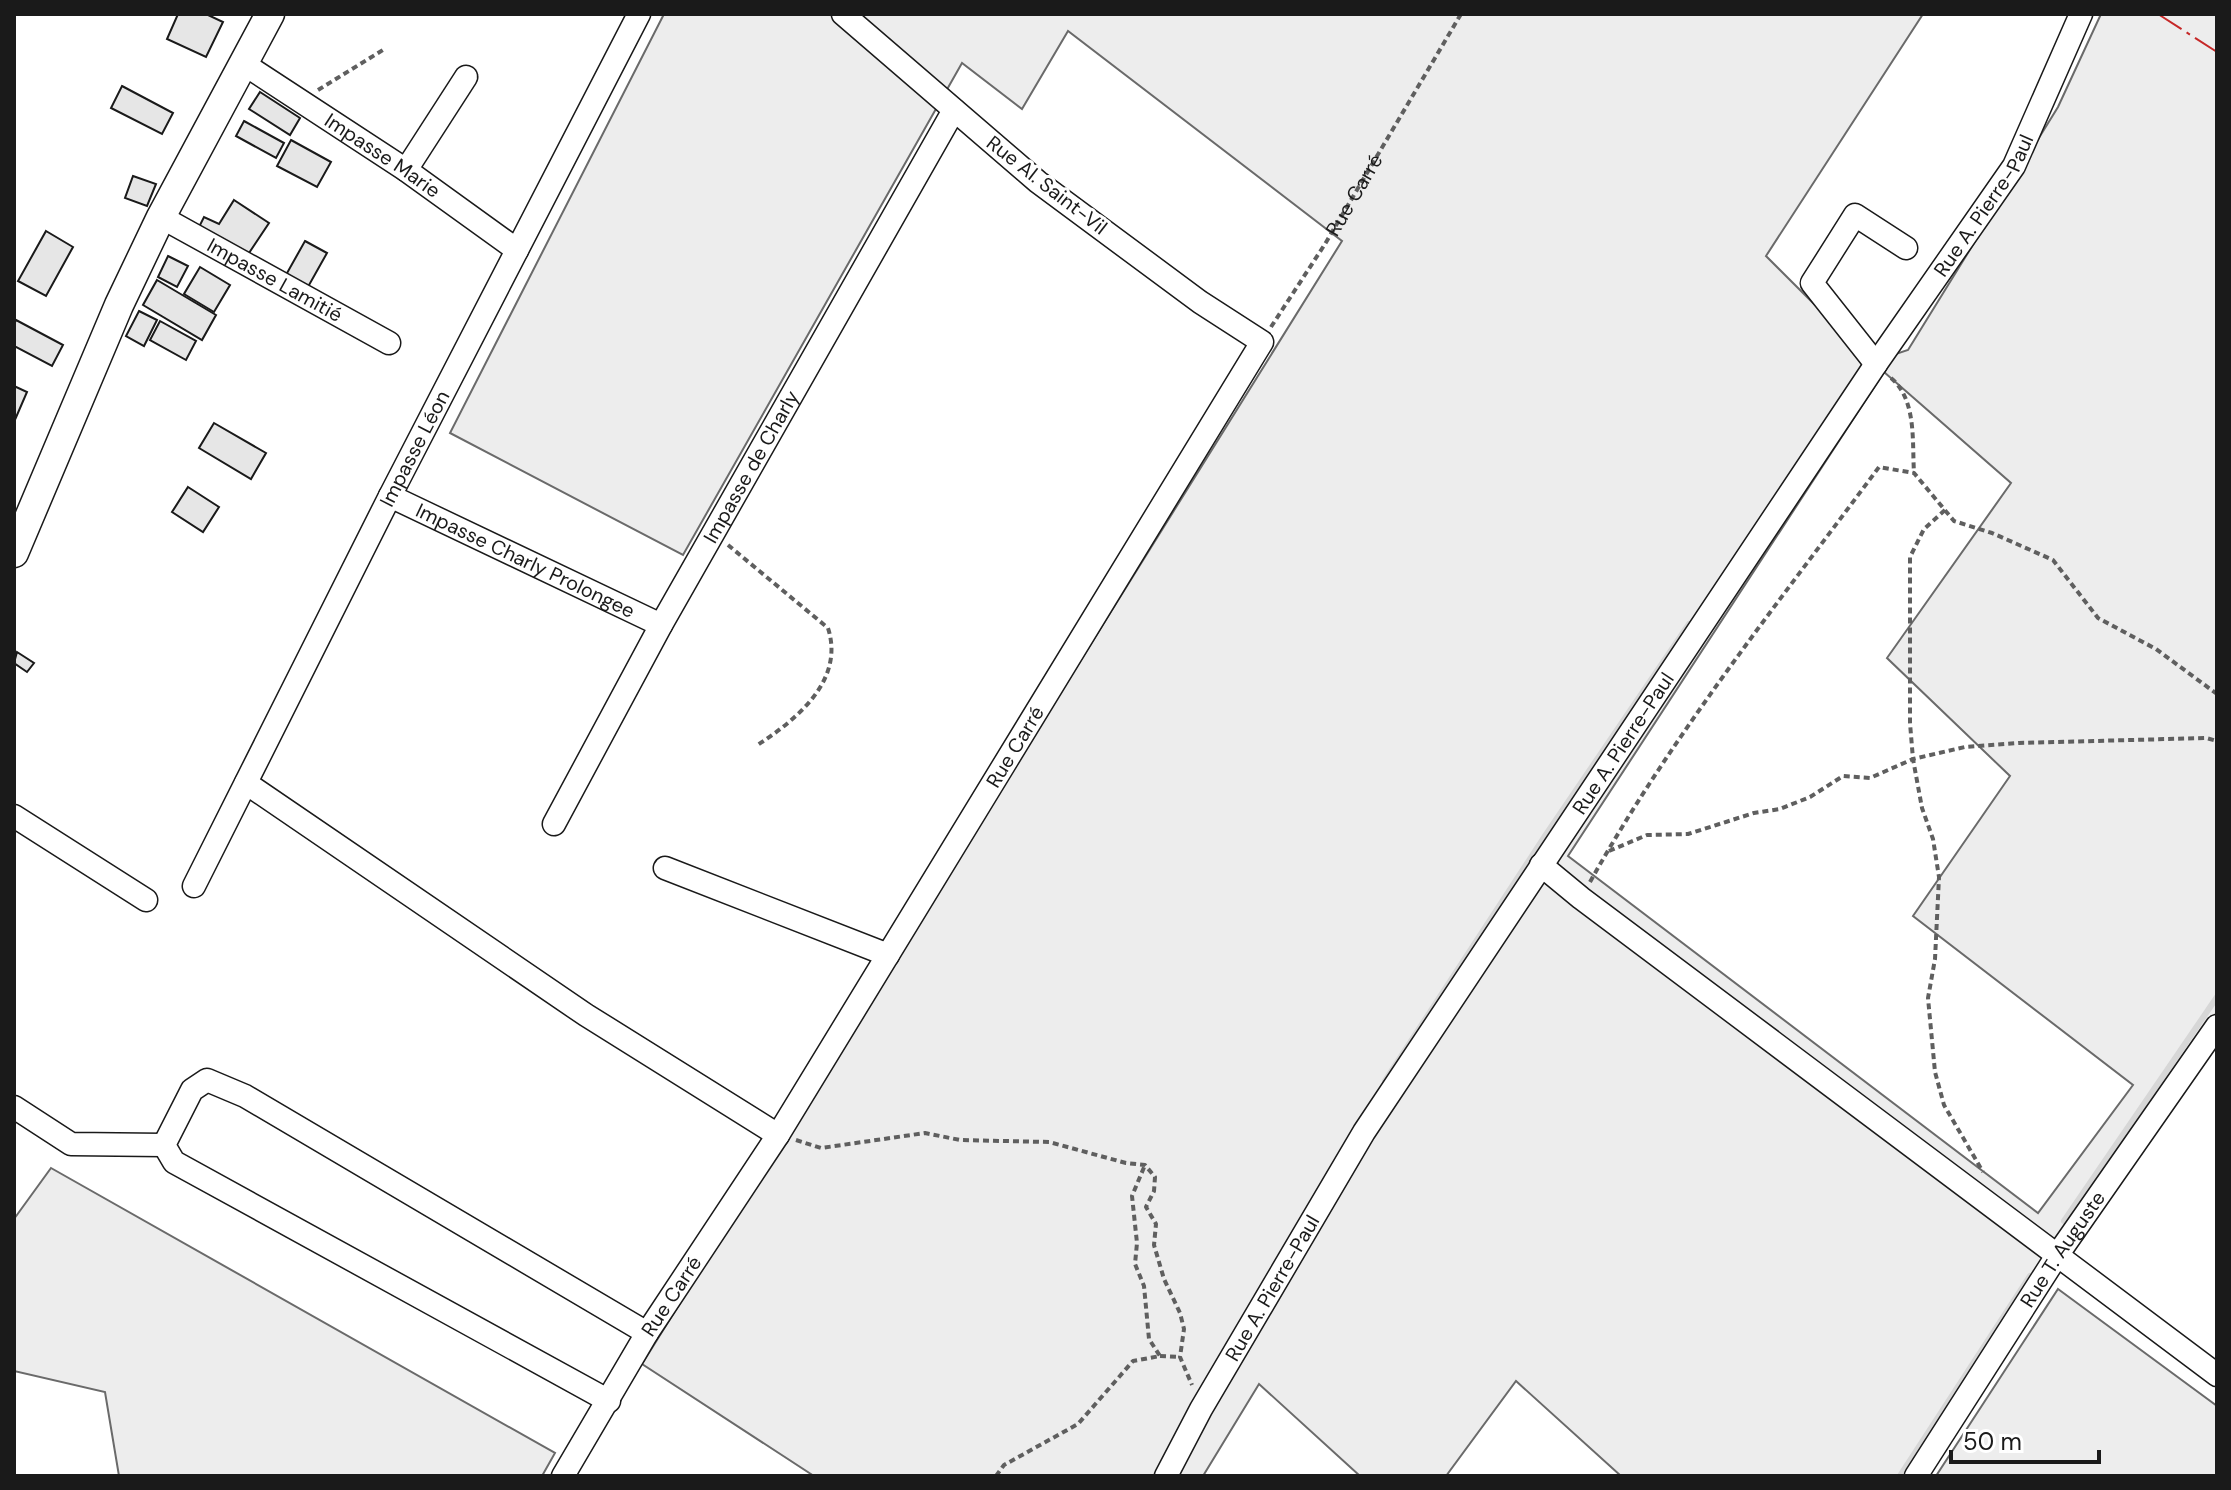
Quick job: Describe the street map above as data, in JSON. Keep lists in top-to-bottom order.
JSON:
{
  "streets": {
    "street": [
      "Impasse Marie",
      "Rue Al. Saint-Vil",
      "Rue Carré",
      "Rue A. Pierre-Paul",
      "Impasse Lamitié",
      "Impasse Léon",
      "Impasse de Charly",
      "Impasse Charly Prolongee",
      "Rue T. Auguste"
    ]
  },
  "crossings": [
    ["Impasse Marie", "Impasse Léon"],
    ["Rue Al. Saint-Vil", "Rue Carré"],
    ["Rue Al. Saint-Vil", "Impasse de Charly"],
    ["Impasse Léon", "Impasse Charly Prolongee"],
    ["Impasse de Charly", "Impasse Charly Prolongee"]
  ],
  "scale_bar": "50 m"
}
